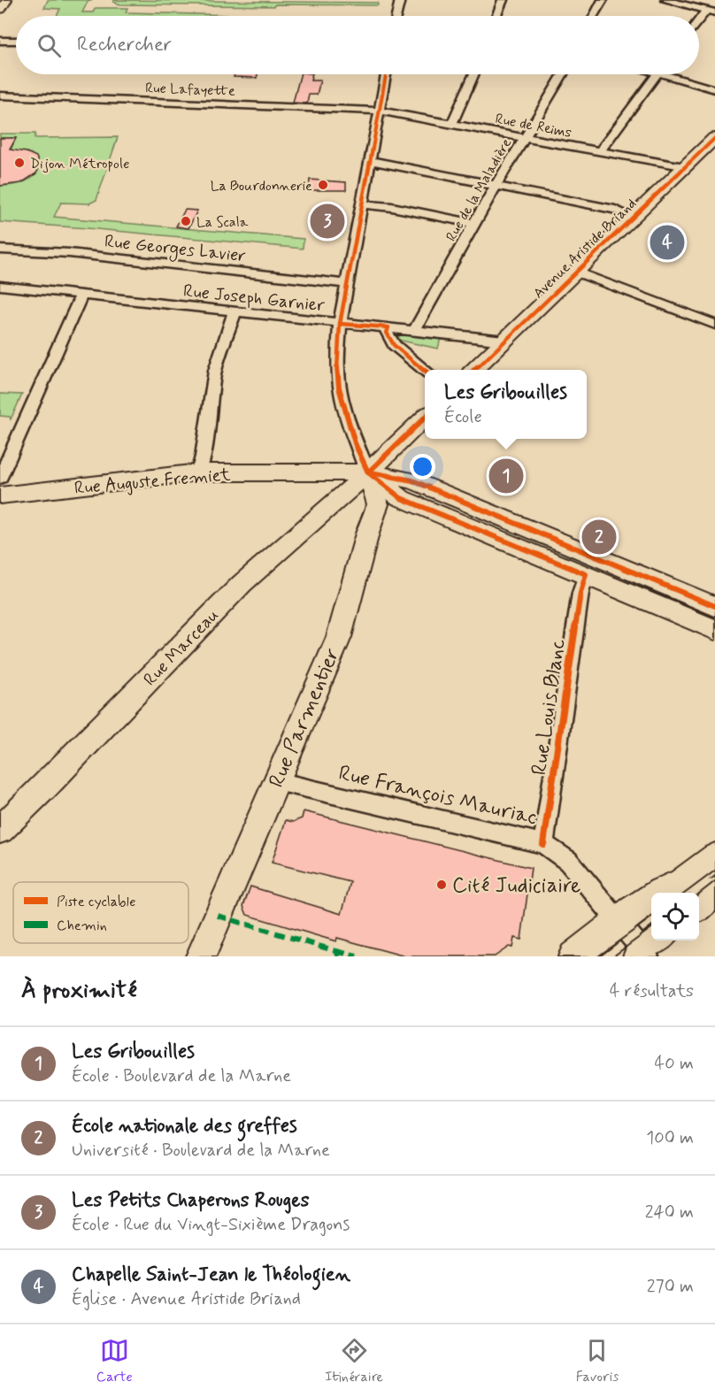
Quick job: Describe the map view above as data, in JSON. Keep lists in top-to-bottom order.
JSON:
{
  "streets": {
    "main road": [
      "Avenue Aristide Briand",
      "Rue Auguste Fremiet",
      "Rue Marceau",
      "Rue Parmentier"
    ],
    "street": [
      "Rue Lafayette",
      "Rue de Reims",
      "Rue de la Maladière",
      "Rue Georges Lavier",
      "Rue Joseph Garnier",
      "Rue Louis Blanc",
      "Rue François Mauriac"
    ]
  },
  "crossings": [
    ["Rue Lafayette", "Rue de Reims"],
    ["Rue de Reims", "Rue de la Maladière"],
    ["Rue de Reims", "Avenue Aristide Briand"],
    ["Rue de la Maladière", "Rue Joseph Garnier"],
    ["Avenue Aristide Briand", "Rue Joseph Garnier"],
    ["Rue Auguste Fremiet", "Rue Marceau"],
    ["Rue Auguste Fremiet", "Rue Louis Blanc"],
    ["Rue Auguste Fremiet", "Rue Parmentier"],
    ["Rue Marceau", "Rue Parmentier"],
    ["Rue Louis Blanc", "Rue François Mauriac"],
    ["Rue Parmentier", "Rue François Mauriac"]
  ],
  "places": [
    "Dijon Métropole",
    "La Bourdonnerie",
    "La Scala",
    "Cité Judiciaire"
  ],
  "legend": ["Piste cyclable", "Chemin"],
  "page": {
    "search": "Rechercher",
    "pins": [
      "3",
      "4",
      "1",
      "2"
    ],
    "popup": ["Les Gribouilles", "École"],
    "heading": ["À proximité", "4 résultats"],
    "list": [
      {
        "mark": "1",
        "name": "Les Gribouilles",
        "note": "École · Boulevard de la Marne",
        "value": "40 m"
      },
      {
        "mark": "2",
        "name": "École nationale des greffes",
        "note": "Université · Boulevard de la Marne",
        "value": "100 m"
      },
      {
        "mark": "3",
        "name": "Les Petits Chaperons Rouges",
        "note": "École · Rue du Vingt-Sixième Dragons",
        "value": "240 m"
      },
      {
        "mark": "4",
        "name": "Chapelle Saint-Jean le Théologien",
        "note": "Église · Avenue Aristide Briand",
        "value": "270 m"
      }
    ],
    "nav": ["Carte", "Itinéraire", "Favoris"]
  }
}
